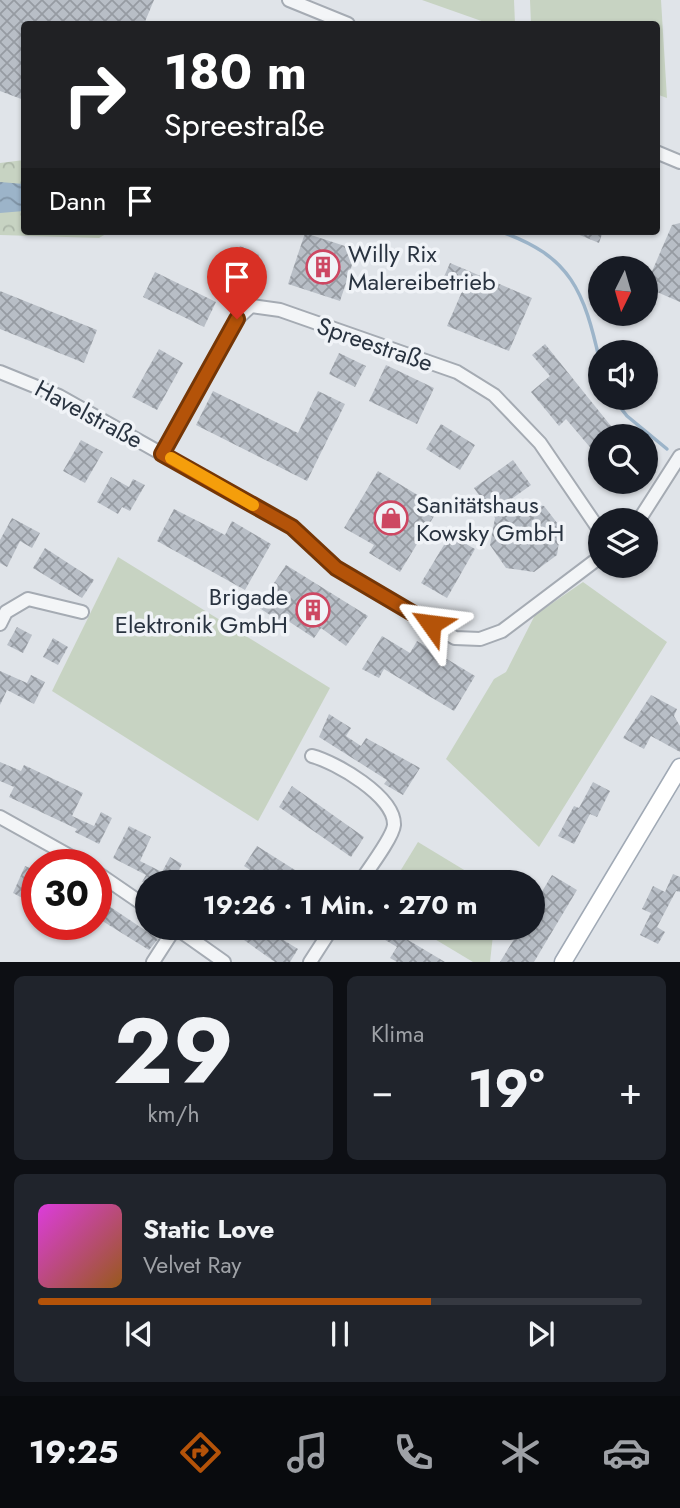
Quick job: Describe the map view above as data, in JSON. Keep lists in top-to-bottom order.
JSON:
{
  "streets": {
    "street": ["Spreestraße", "Havelstraße"]
  },
  "crossings": [
    ["Spreestraße", "Havelstraße"]
  ],
  "places": {
    "building": ["Willy Rix Malereibetrieb", "Brigade Elektronik GmbH"],
    "shop": ["Sanitätshaus Kowsky GmbH"]
  },
  "north": "bottom",
  "page": {
    "turn": ["180 m", "Spreestraße"],
    "then": "Dann",
    "limit": "30",
    "trip": "19:26 · 1 Min. · 270 m",
    "tile": [
      ["29", "km/h"],
      "Klima"
    ],
    "heat": ["−", "19°", "+"],
    "song": ["Static Love", "Velvet Ray"],
    "tabs": "19:25"
  }
}
